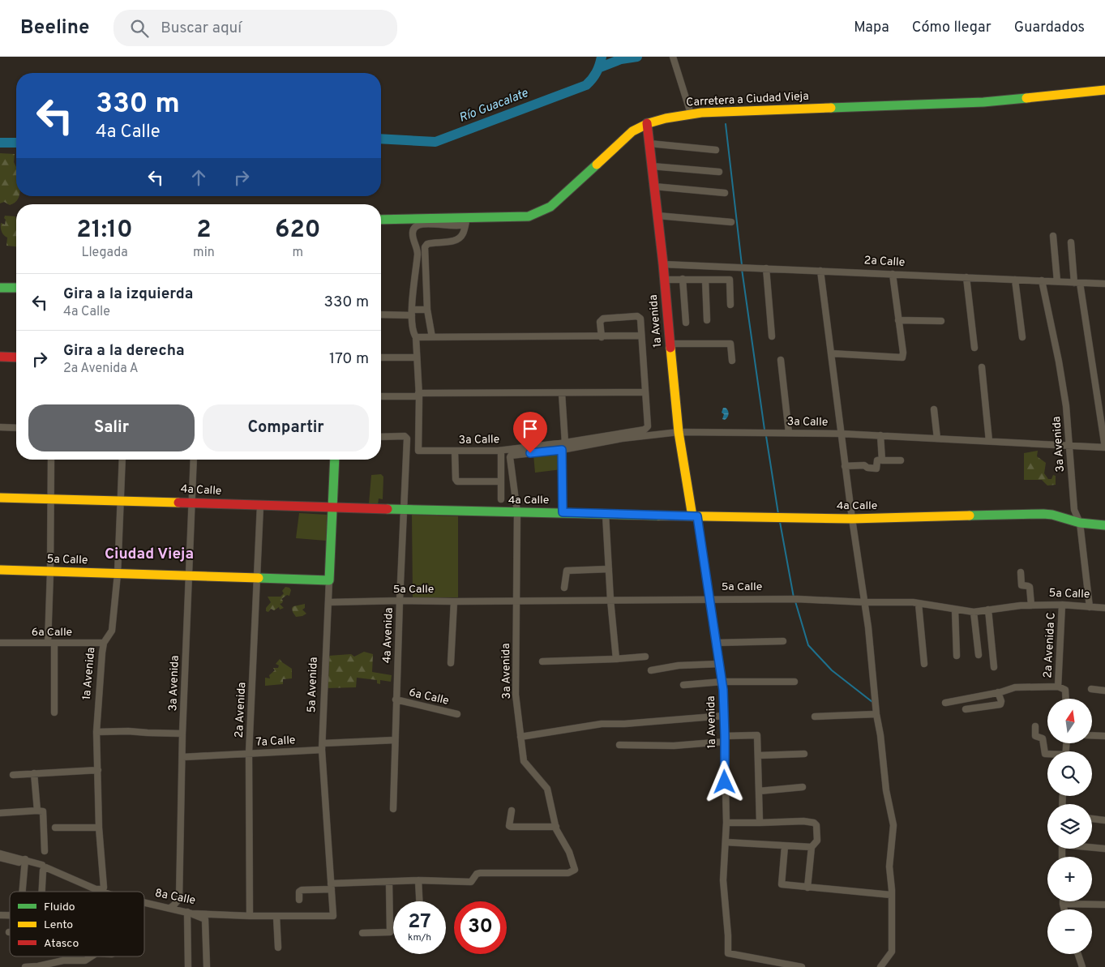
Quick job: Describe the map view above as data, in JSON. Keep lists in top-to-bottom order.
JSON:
{
  "streets": {
    "main road": [
      "Carretera a Ciudad Vieja",
      "1a Avenida",
      "4a Calle",
      "5a Calle",
      "5a Avenida"
    ],
    "street": [
      "2a Calle",
      "3a Calle",
      "3a Avenida",
      "6a Calle",
      "4a Avenida",
      "2a Avenida C",
      "2a Avenida",
      "7a Calle",
      "8a Calle"
    ]
  },
  "crossings": [
    ["Carretera a Ciudad Vieja", "1a Avenida"],
    ["2a Calle", "1a Avenida"],
    ["2a Calle", "3a Avenida"],
    ["1a Avenida", "3a Calle"],
    ["1a Avenida", "4a Calle"],
    ["1a Avenida", "5a Calle"],
    ["1a Avenida", "6a Calle"],
    ["1a Avenida", "8a Calle"],
    ["3a Calle", "3a Avenida"],
    ["3a Avenida", "4a Calle"],
    ["3a Avenida", "5a Calle"],
    ["3a Avenida", "7a Calle"],
    ["3a Avenida", "8a Calle"],
    ["4a Calle", "4a Avenida"],
    ["4a Calle", "5a Avenida"],
    ["4a Calle", "2a Avenida"],
    ["5a Calle", "4a Avenida"],
    ["5a Calle", "2a Avenida C"],
    ["5a Calle", "5a Avenida"],
    ["5a Calle", "2a Avenida"],
    ["6a Calle", "4a Avenida"],
    ["4a Avenida", "7a Calle"],
    ["5a Avenida", "7a Calle"],
    ["5a Avenida", "8a Calle"],
    ["2a Avenida", "7a Calle"],
    ["2a Avenida", "8a Calle"]
  ],
  "districts": ["Ciudad Vieja"],
  "water": ["Río Guacalate"],
  "legend": ["Fluido", "Lento", "Atasco"],
  "north": "top",
  "page": {
    "header": "Beeline",
    "search": "Buscar aquí",
    "nav": ["Mapa", "Cómo llegar", "Guardados"],
    "turn": ["330 m", "4a Calle"],
    "eta": [
      "21:10",
      "Llegada",
      "2",
      "min",
      "620",
      "m"
    ],
    "list": [
      {
        "name": "Gira a la izquierda",
        "note": "4a Calle",
        "value": "330 m"
      },
      {
        "name": "Gira a la derecha",
        "note": "2a Avenida A",
        "value": "170 m"
      }
    ],
    "buttons": ["Salir", "Compartir"],
    "map_buttons": ["+", "−"],
    "speed": "27 km/h",
    "limit": "30"
  }
}
